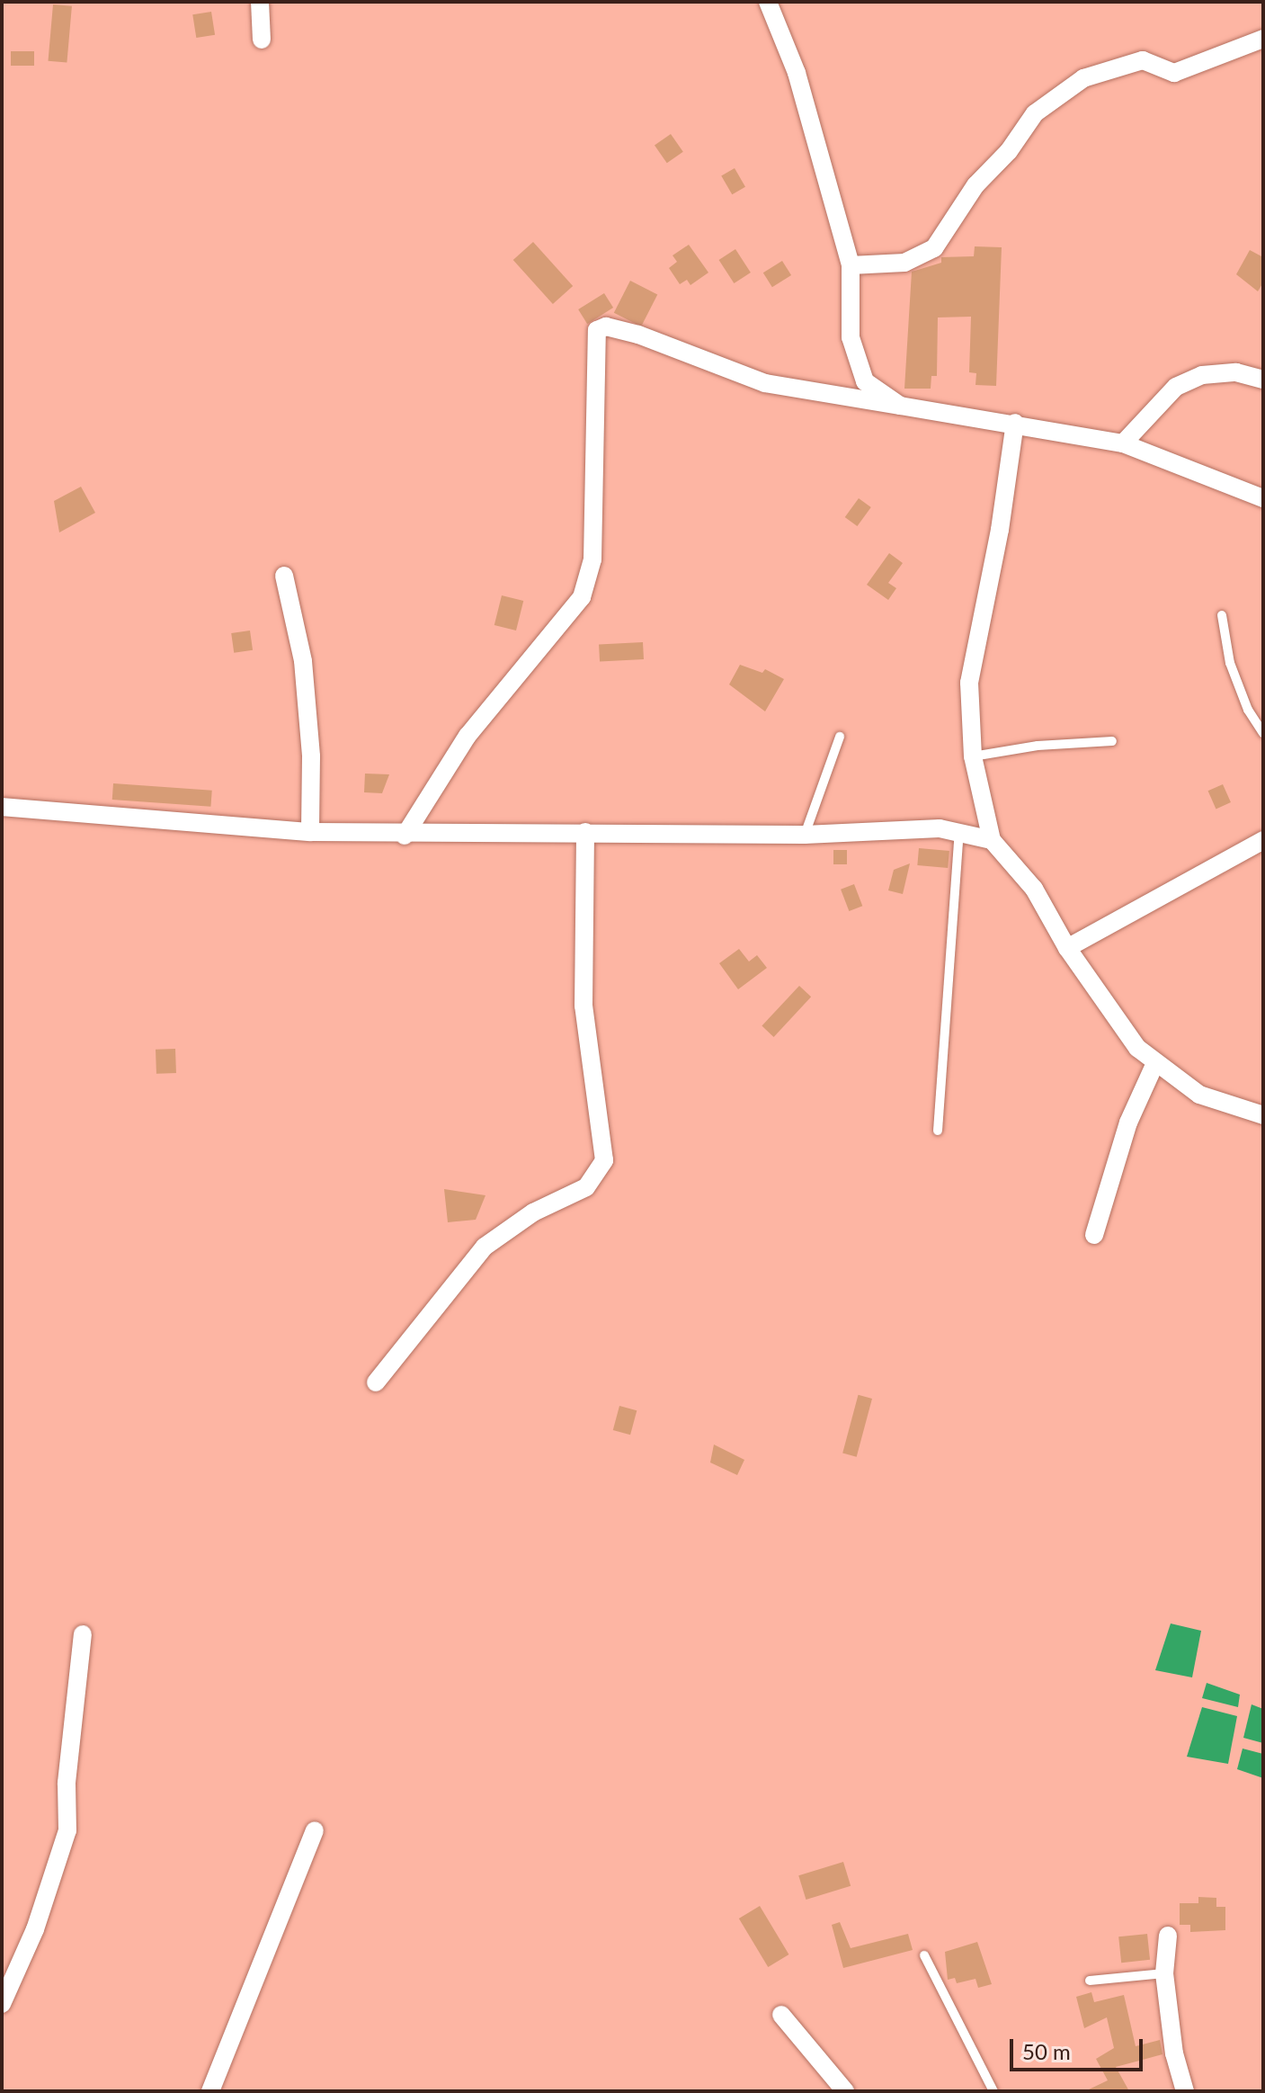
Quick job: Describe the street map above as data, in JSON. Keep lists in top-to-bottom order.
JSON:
{
  "scale_bar": "50 m"
}
